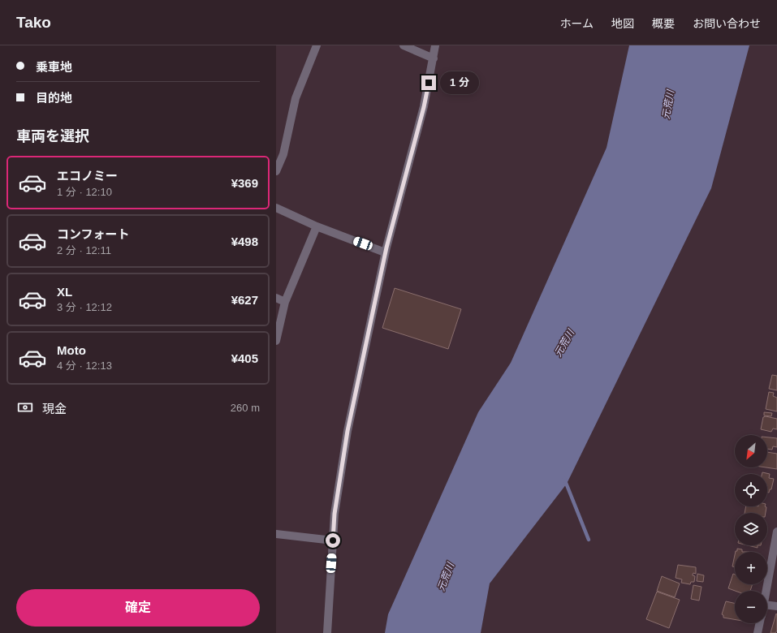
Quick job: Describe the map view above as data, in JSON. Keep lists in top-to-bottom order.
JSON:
{
  "water": ["元荒川"],
  "north": "bottom left",
  "page": {
    "header": "Tako",
    "nav": [
      "ホーム",
      "地図",
      "概要",
      "お問い合わせ"
    ],
    "banner": ["乗車地", "目的地"],
    "bubble": "1 分",
    "heading": "車両を選択",
    "list": [
      {
        "name": "エコノミー",
        "note": "1 分 · 12:10",
        "value": "¥369"
      },
      {
        "name": "コンフォート",
        "note": "2 分 · 12:11",
        "value": "¥498"
      },
      {
        "name": "XL",
        "note": "3 分 · 12:12",
        "value": "¥627"
      },
      {
        "name": "Moto",
        "note": "4 分 · 12:13",
        "value": "¥405"
      }
    ],
    "pay": ["現金", "260 m"],
    "map_buttons": ["+", "−"],
    "buttons": "確定"
  }
}
